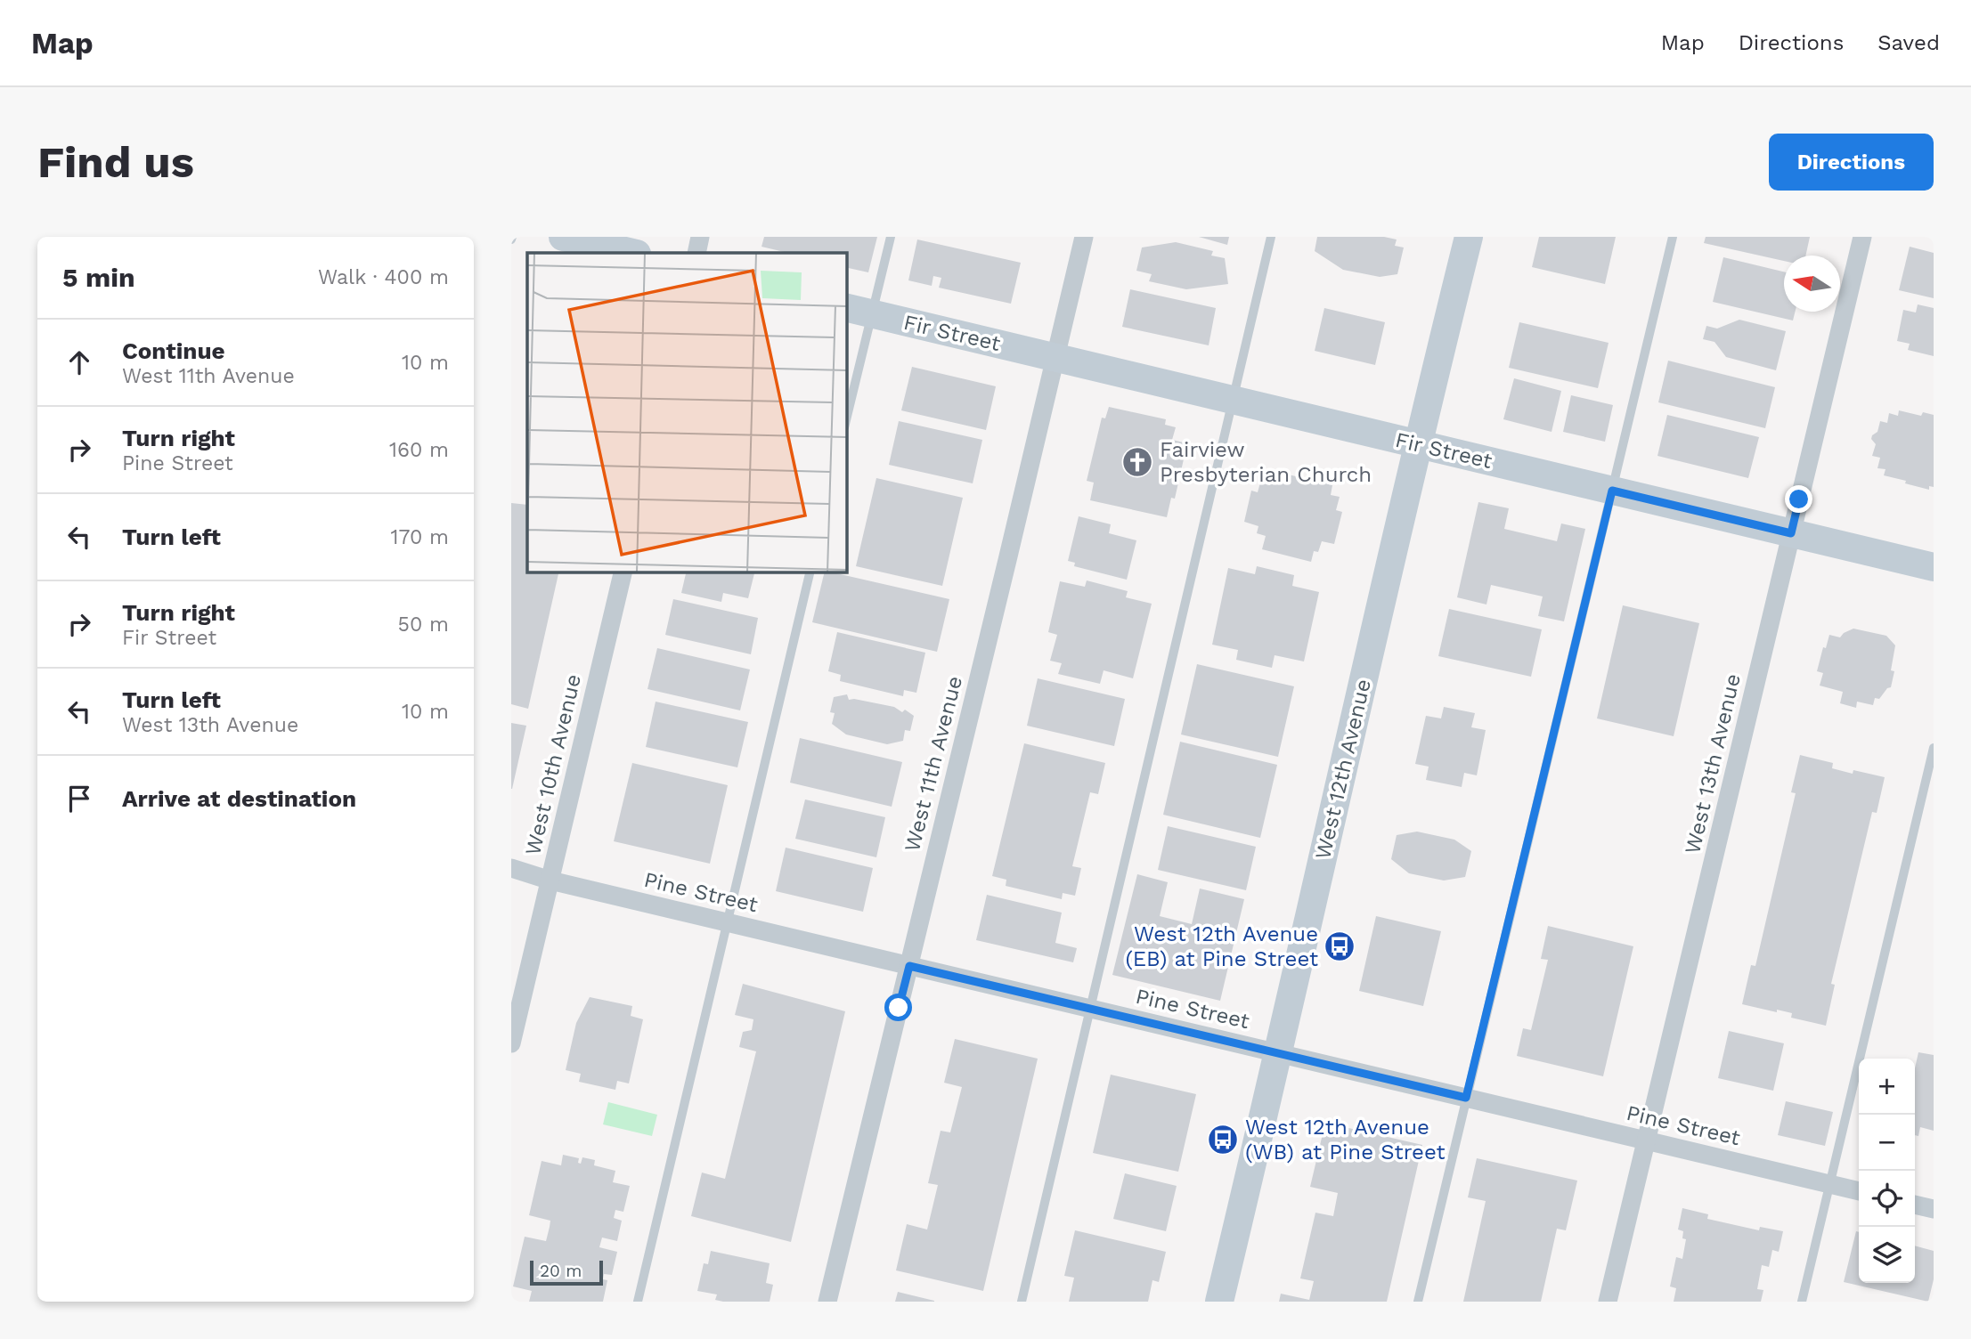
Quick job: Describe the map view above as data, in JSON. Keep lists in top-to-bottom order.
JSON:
{
  "streets": {
    "street": [
      "Fir Street",
      "West 11th Avenue",
      "West 13th Avenue",
      "West 10th Avenue",
      "West 12th Avenue",
      "Pine Street"
    ]
  },
  "crossings": [
    ["Fir Street", "West 11th Avenue"],
    ["Fir Street", "West 13th Avenue"],
    ["Fir Street", "West 12th Avenue"],
    ["West 11th Avenue", "Pine Street"],
    ["West 13th Avenue", "Pine Street"],
    ["West 10th Avenue", "Pine Street"],
    ["West 12th Avenue", "Pine Street"]
  ],
  "places": {
    "church": ["Fairview Presbyterian Church"],
    "bus stop": ["West 12th Avenue (EB) at Pine Street", "West 12th Avenue (WB) at Pine Street"]
  },
  "scale_bar": "20 m",
  "north": "left",
  "page": {
    "header": "Map",
    "nav": ["Map", "Directions", "Saved"],
    "buttons": "Directions",
    "title": "Find us",
    "heading": ["5 min", "Walk · 400 m"],
    "list": [
      ["Continue", "West 11th Avenue", "10 m"],
      ["Turn right", "Pine Street", "160 m"],
      ["Turn left", "170 m"],
      ["Turn right", "Fir Street", "50 m"],
      ["Turn left", "West 13th Avenue", "10 m"],
      "Arrive at destination"
    ],
    "map_buttons": ["+", "−"],
    "scale": "20 m"
  }
}
